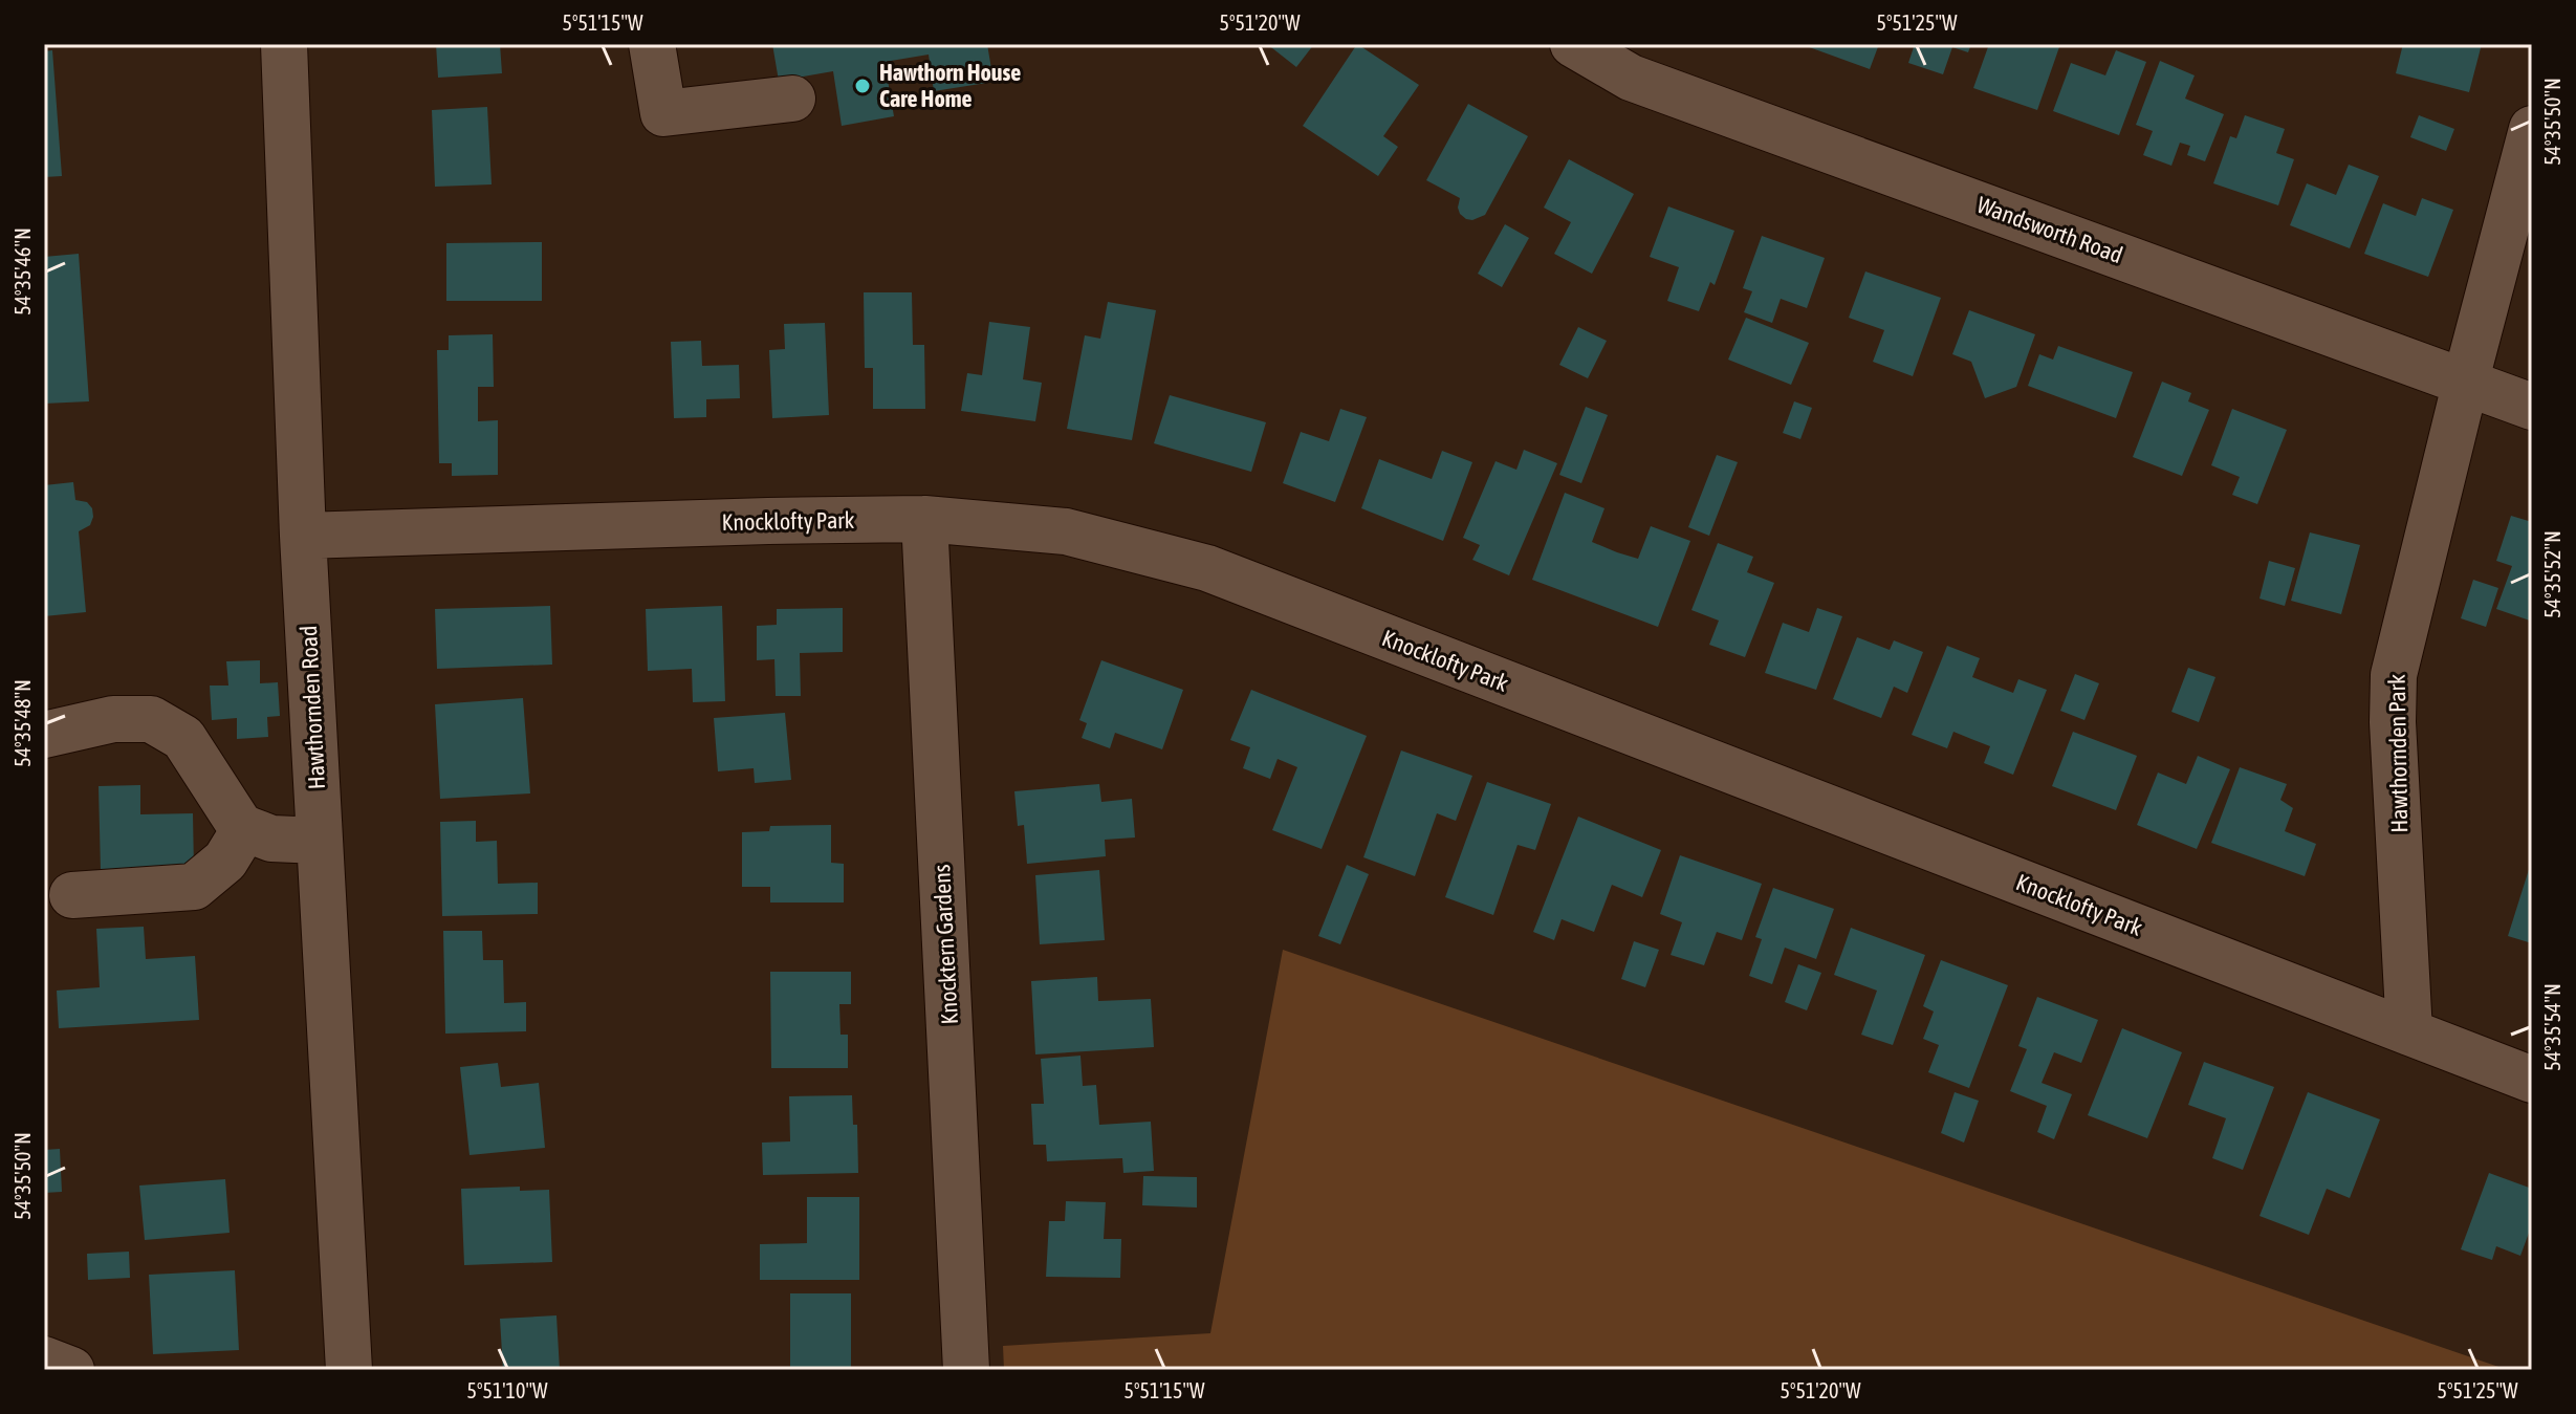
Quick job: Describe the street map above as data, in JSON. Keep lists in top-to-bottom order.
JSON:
{
  "streets": {
    "street": [
      "Wandsworth Road",
      "Knocklofty Park",
      "Hawthornden Road",
      "Hawthornden Park",
      "Knocktern Gardens"
    ]
  },
  "crossings": [
    ["Wandsworth Road", "Hawthornden Park"],
    ["Knocklofty Park", "Hawthornden Road"],
    ["Knocklofty Park", "Hawthornden Park"],
    ["Knocklofty Park", "Knocktern Gardens"]
  ],
  "places": ["Hawthorn House Care Home"],
  "coordinates": [
    "5°51'15\"W",
    "5°51'20\"W",
    "5°51'25\"W",
    "54°35'50\"N",
    "54°35'46\"N",
    "54°35'52\"N",
    "54°35'48\"N",
    "54°35'54\"N",
    "5°51'10\"W"
  ]
}
